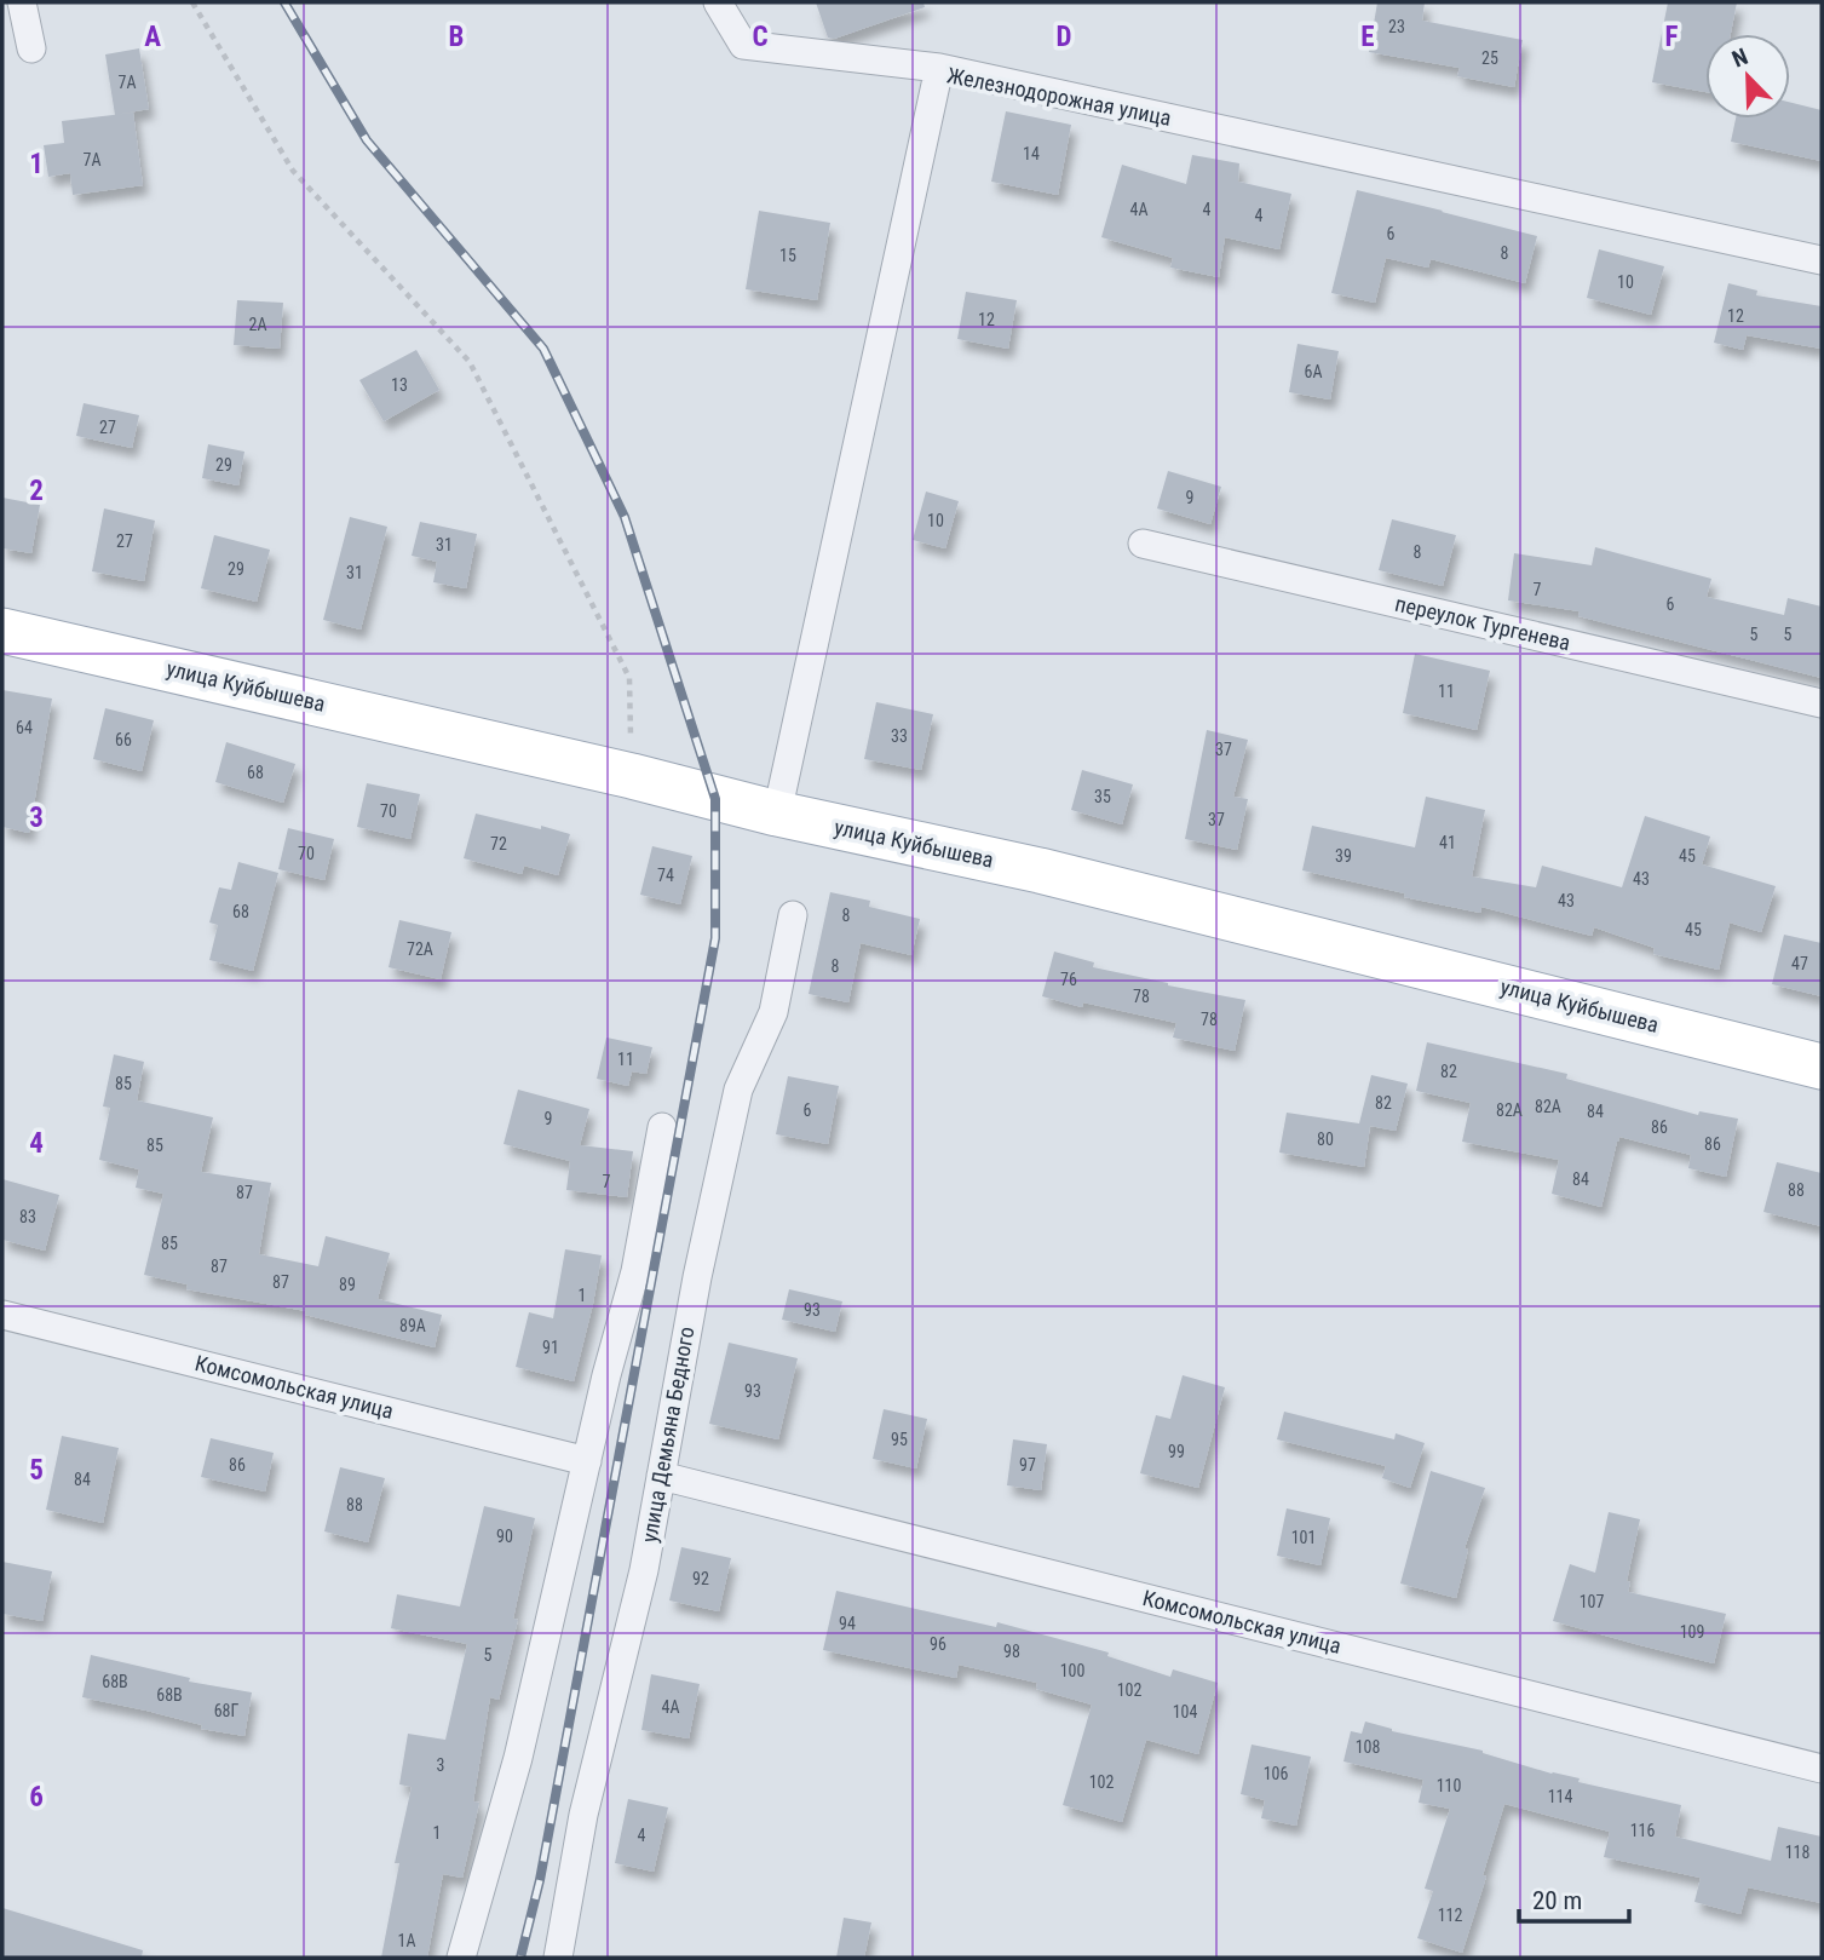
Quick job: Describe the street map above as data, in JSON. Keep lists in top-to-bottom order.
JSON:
{
  "streets": {
    "main road": ["улица Куйбышева"],
    "street": [
      "Железнодорожная улица",
      "переулок Тургенева",
      "Комсомольская улица",
      "улица Демьяна Бедного"
    ]
  },
  "crossings": [
    ["Железнодорожная улица", "улица Куйбышева"],
    ["Комсомольская улица", "улица Демьяна Бедного"]
  ],
  "house_numbers": [
    "23",
    "25",
    "7А",
    "14",
    "7А",
    "4А",
    "4",
    "4",
    "6",
    "8",
    "15",
    "10",
    "12",
    "12",
    "2А",
    "6А",
    "13",
    "27",
    "29",
    "9",
    "10",
    "27",
    "31",
    "8",
    "29",
    "31",
    "7",
    "6",
    "5",
    "5",
    "11",
    "64",
    "33",
    "66",
    "37",
    "68",
    "35",
    "70",
    "37",
    "41",
    "72",
    "70",
    "39",
    "45",
    "74",
    "43",
    "43",
    "68",
    "8",
    "45",
    "72А",
    "47",
    "8",
    "76",
    "78",
    "78",
    "11",
    "82",
    "85",
    "82",
    "82А",
    "6",
    "82А",
    "84",
    "9",
    "86",
    "80",
    "86",
    "85",
    "84",
    "7",
    "88",
    "87",
    "83",
    "85",
    "87",
    "87",
    "89",
    "1",
    "93",
    "89А",
    "91",
    "93",
    "95",
    "99",
    "86",
    "97",
    "84",
    "88",
    "90",
    "101",
    "92",
    "107",
    "94",
    "109",
    "96",
    "98",
    "5",
    "100",
    "68В",
    "102",
    "68В",
    "4А",
    "68Г",
    "104",
    "108",
    "3",
    "106",
    "102",
    "110",
    "114",
    "116",
    "1",
    "4",
    "118",
    "112",
    "1А"
  ],
  "scale_bar": "20 m",
  "north": "top left",
  "grid": {
    "columns": [
      "A",
      "B",
      "C",
      "D",
      "E",
      "F"
    ],
    "rows": [
      "1",
      "2",
      "3",
      "4",
      "5",
      "6"
    ]
  }
}
